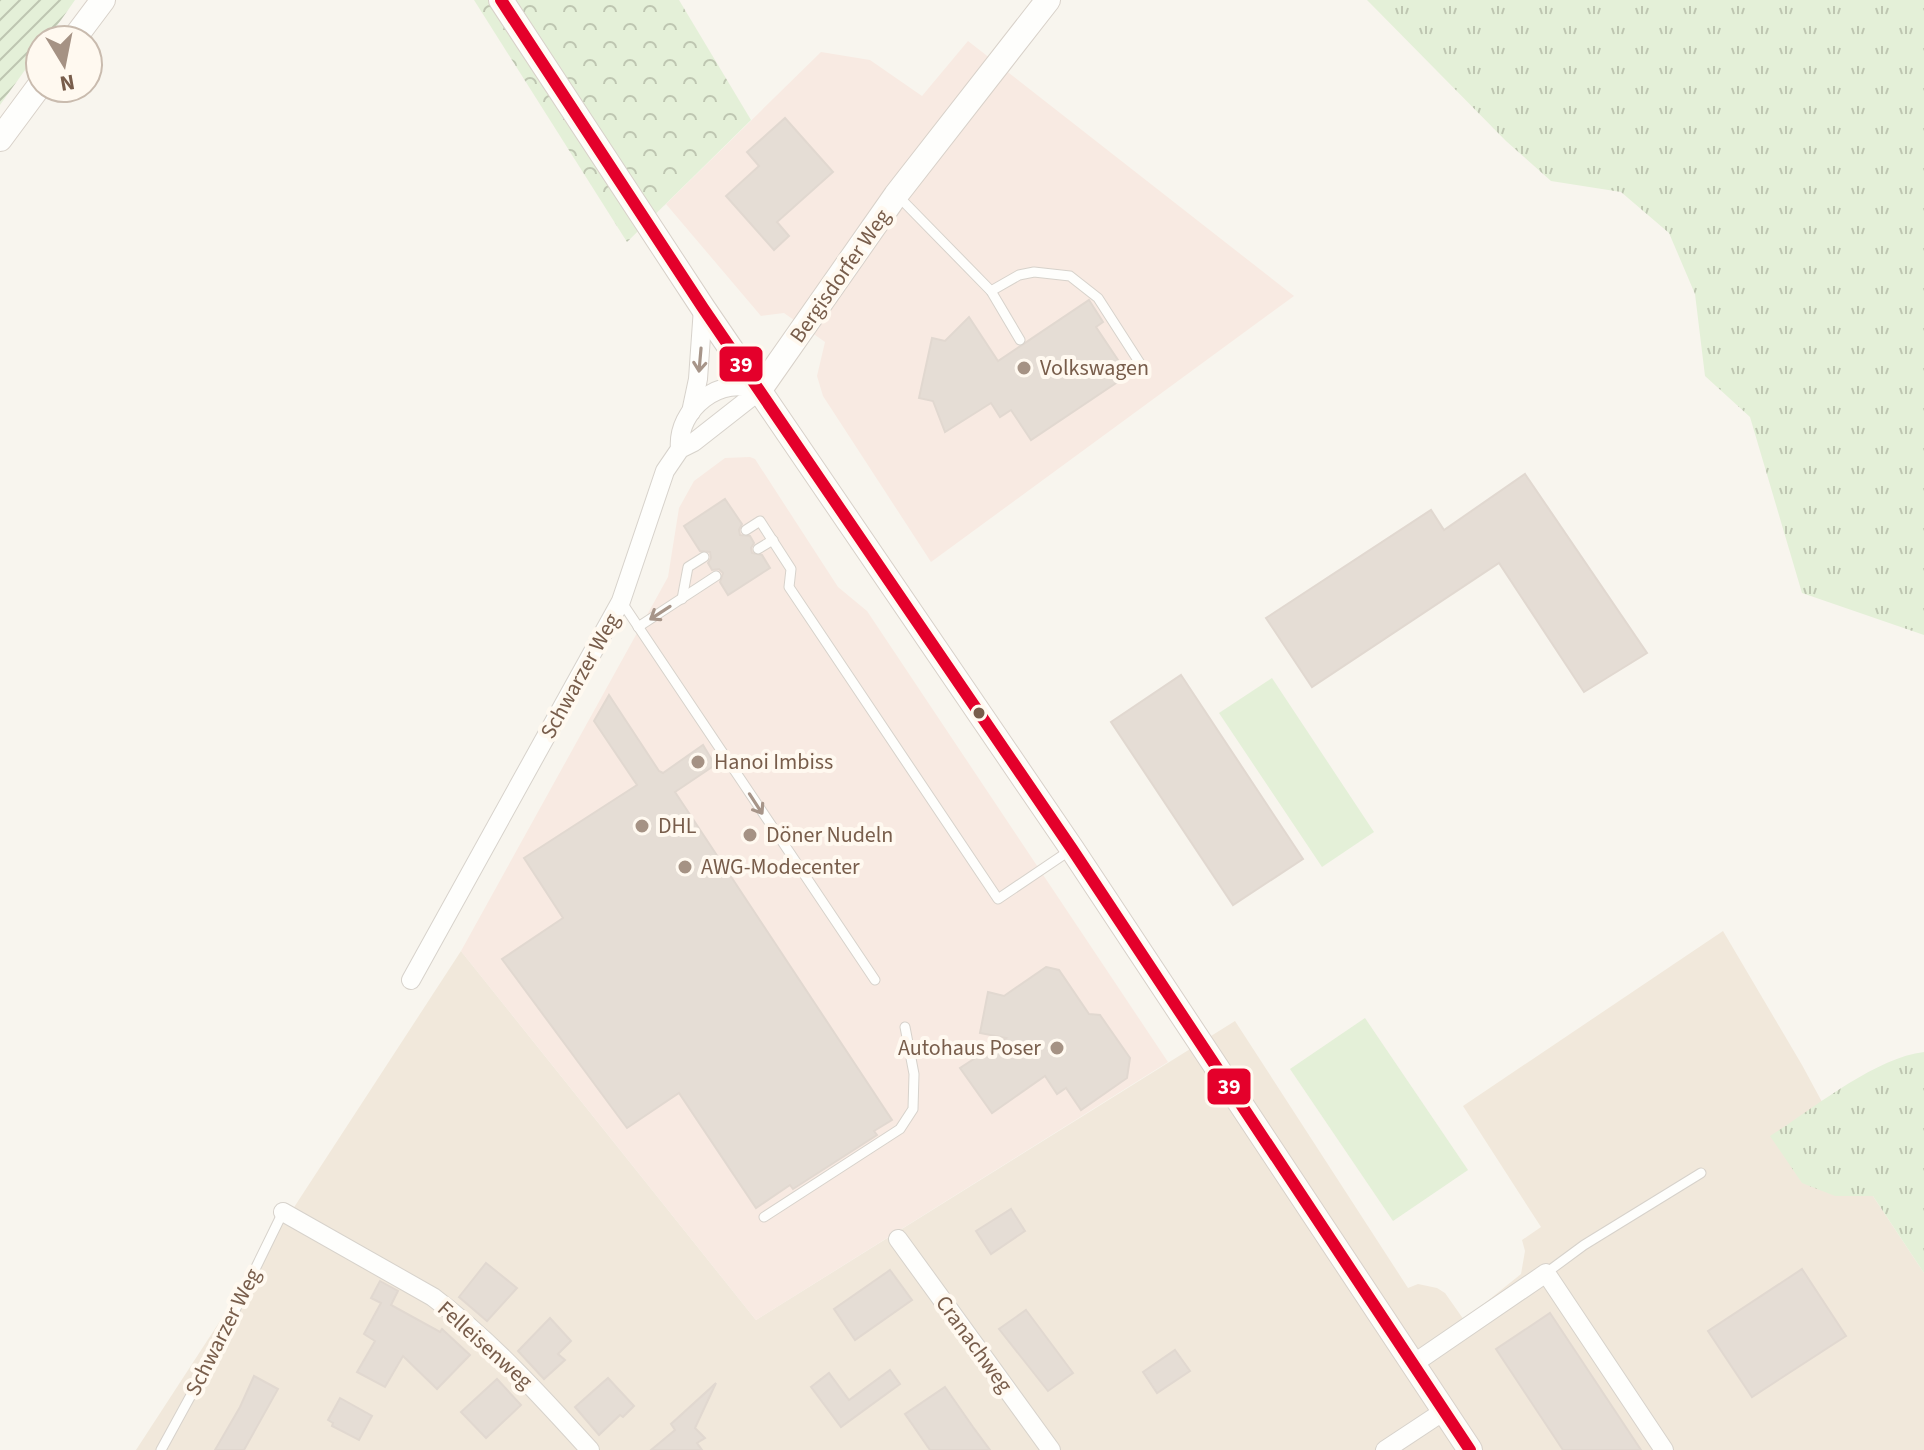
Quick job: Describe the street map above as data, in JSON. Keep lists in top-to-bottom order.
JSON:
{
  "streets": {
    "street": [
      "Bergisdorfer Weg",
      "Schwarzer Weg",
      "Cranachweg",
      "Felleisenweg"
    ]
  },
  "crossings": [
    ["Bergisdorfer Weg", "Schwarzer Weg"],
    ["Schwarzer Weg", "Felleisenweg"]
  ],
  "places": [
    "Volkswagen",
    "Hanoi Imbiss",
    "DHL",
    "Döner Nudeln",
    "AWG-Modecenter",
    "Autohaus Poser"
  ],
  "lines": ["transit line 39"],
  "north": "bottom"
}
